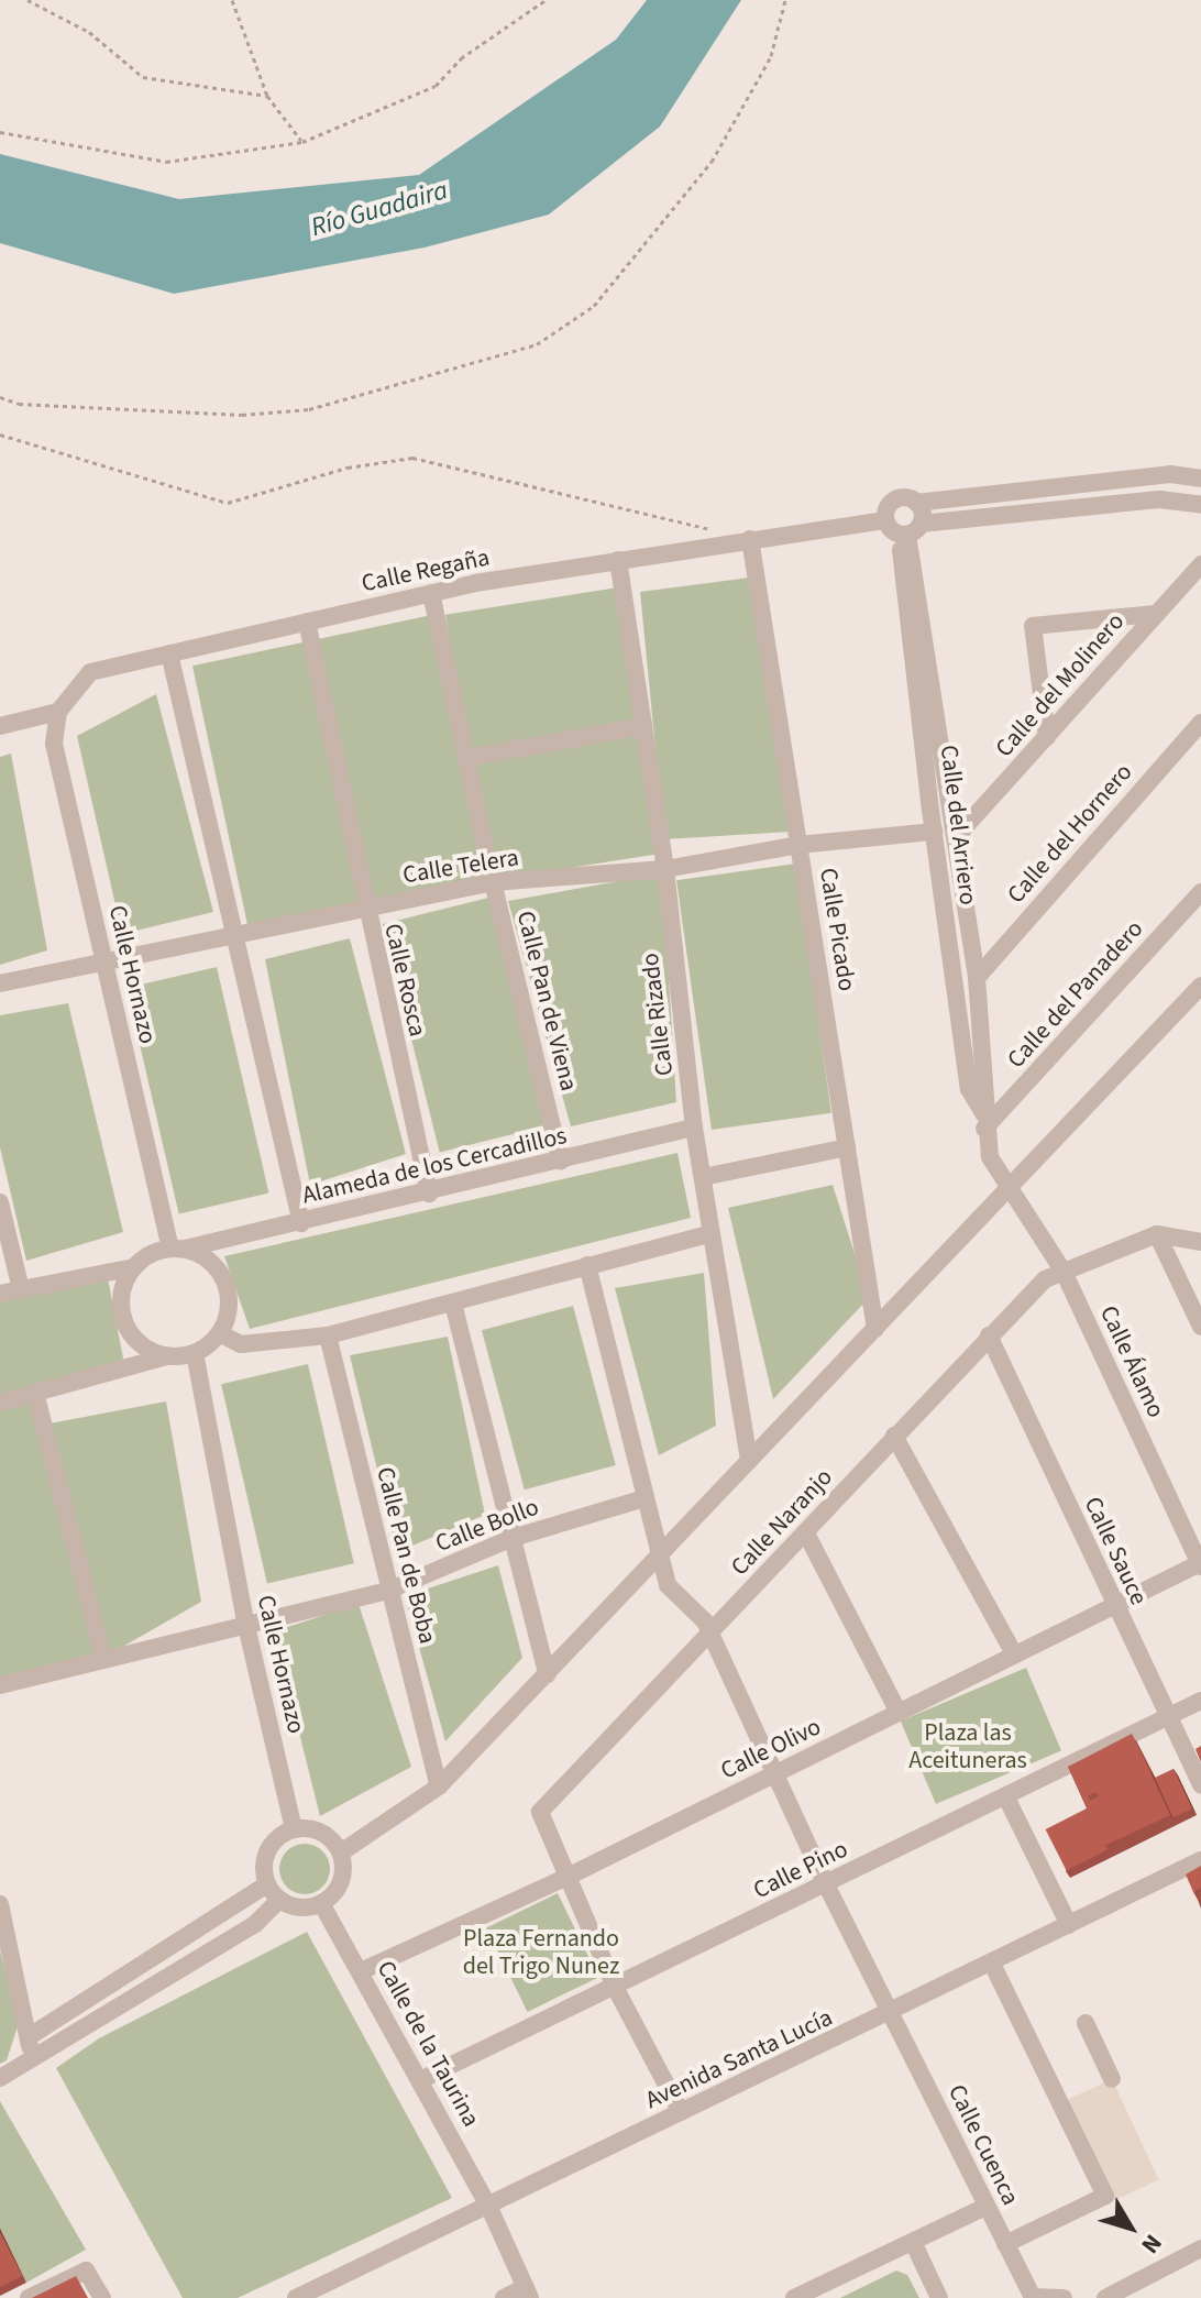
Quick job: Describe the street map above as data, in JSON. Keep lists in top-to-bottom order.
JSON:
{
  "streets": {
    "street": [
      "Calle Regaña",
      "Calle del Molinero",
      "Calle del Arriero",
      "Calle del Hornero",
      "Calle Telera",
      "Calle Picado",
      "Calle Hornazo",
      "Calle Rosca",
      "Calle del Panadero",
      "Calle Pan de Viena",
      "Calle Rizado",
      "Alameda de los Cercadillos",
      "Calle Álamo",
      "Calle Naranjo",
      "Calle Bollo",
      "Calle Sauce",
      "Calle Pan de Boba",
      "Calle Olivo",
      "Calle Pino",
      "Calle de la Taurina",
      "Avenida Santa Lucía",
      "Calle Cuenca"
    ]
  },
  "crossings": [
    ["Calle Regaña", "Calle Picado"],
    ["Calle Regaña", "Calle Hornazo"],
    ["Calle Regaña", "Calle Rosca"],
    ["Calle Regaña", "Calle Pan de Viena"],
    ["Calle Regaña", "Calle Rizado"],
    ["Calle del Molinero", "Calle del Arriero"],
    ["Calle del Arriero", "Calle del Hornero"],
    ["Calle del Arriero", "Calle Telera"],
    ["Calle del Arriero", "Calle del Panadero"],
    ["Calle del Arriero", "Calle Álamo"],
    ["Calle Telera", "Calle Picado"],
    ["Calle Telera", "Calle Hornazo"],
    ["Calle Telera", "Calle Rosca"],
    ["Calle Telera", "Calle Pan de Viena"],
    ["Calle Telera", "Calle Rizado"],
    ["Calle Hornazo", "Alameda de los Cercadillos"],
    ["Calle Hornazo", "Calle Bollo"],
    ["Calle Hornazo", "Calle de la Taurina"],
    ["Calle Rosca", "Alameda de los Cercadillos"],
    ["Calle Pan de Viena", "Alameda de los Cercadillos"],
    ["Calle Rizado", "Alameda de los Cercadillos"],
    ["Calle Álamo", "Calle Naranjo"],
    ["Calle Álamo", "Calle Olivo"],
    ["Calle Naranjo", "Calle Sauce"],
    ["Calle Naranjo", "Calle Olivo"],
    ["Calle Naranjo", "Calle Cuenca"],
    ["Calle Bollo", "Calle Pan de Boba"],
    ["Calle Sauce", "Calle Olivo"],
    ["Calle Sauce", "Calle Pino"],
    ["Calle Olivo", "Calle de la Taurina"],
    ["Calle Olivo", "Calle Cuenca"],
    ["Calle Pino", "Calle de la Taurina"],
    ["Calle Pino", "Calle Cuenca"],
    ["Calle de la Taurina", "Avenida Santa Lucía"],
    ["Avenida Santa Lucía", "Calle Cuenca"]
  ],
  "water": ["Río Guadaira"],
  "parks": ["Plaza las Aceituneras", "Plaza Fernando del Trigo Nunez"],
  "north": "bottom right"
}
